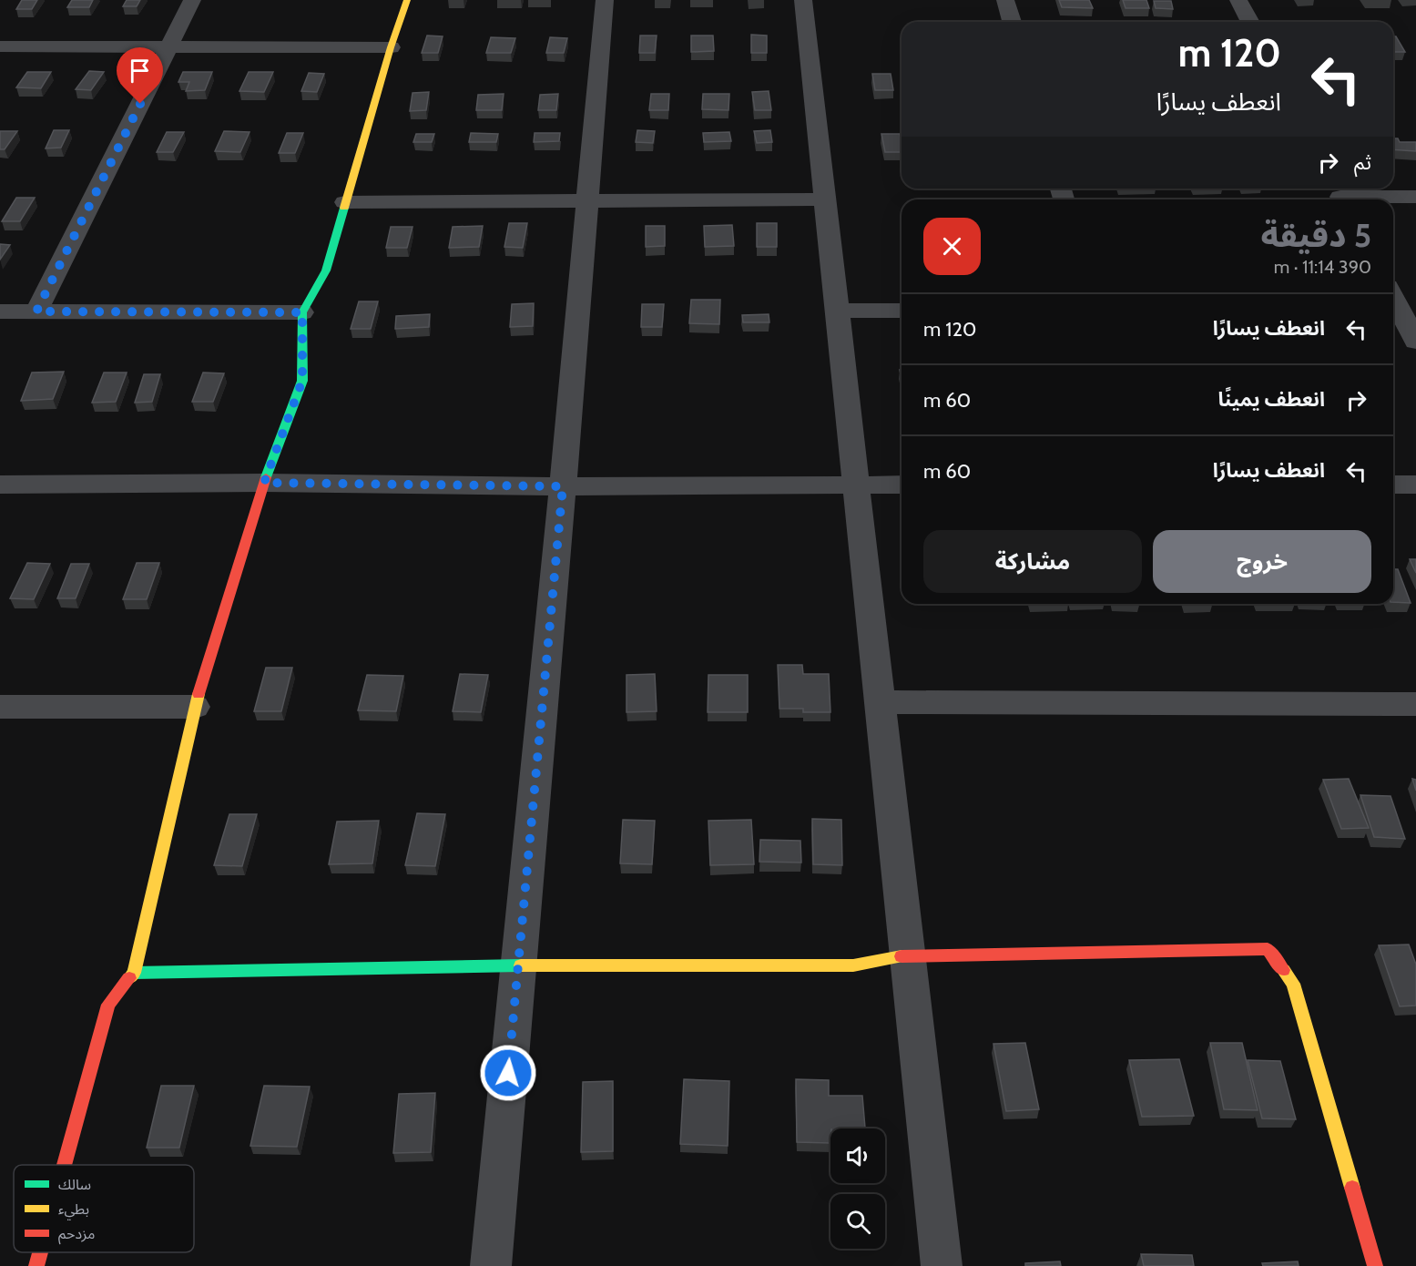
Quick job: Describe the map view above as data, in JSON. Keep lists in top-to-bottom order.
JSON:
{
  "legend": ["سالك", "بطيء", "مزدحم"],
  "page": {
    "turn": ["120 m", "انعطف يسارًا"],
    "then": "ثم",
    "heading": ["5 دقيقة", "390 m · 11:14"],
    "list": [
      {
        "name": "انعطف يسارًا",
        "value": "120 m"
      },
      {
        "name": "انعطف يمينًا",
        "value": "60 m"
      },
      {
        "name": "انعطف يسارًا",
        "value": "60 m"
      }
    ],
    "buttons": ["خروج", "مشاركة"]
  }
}
